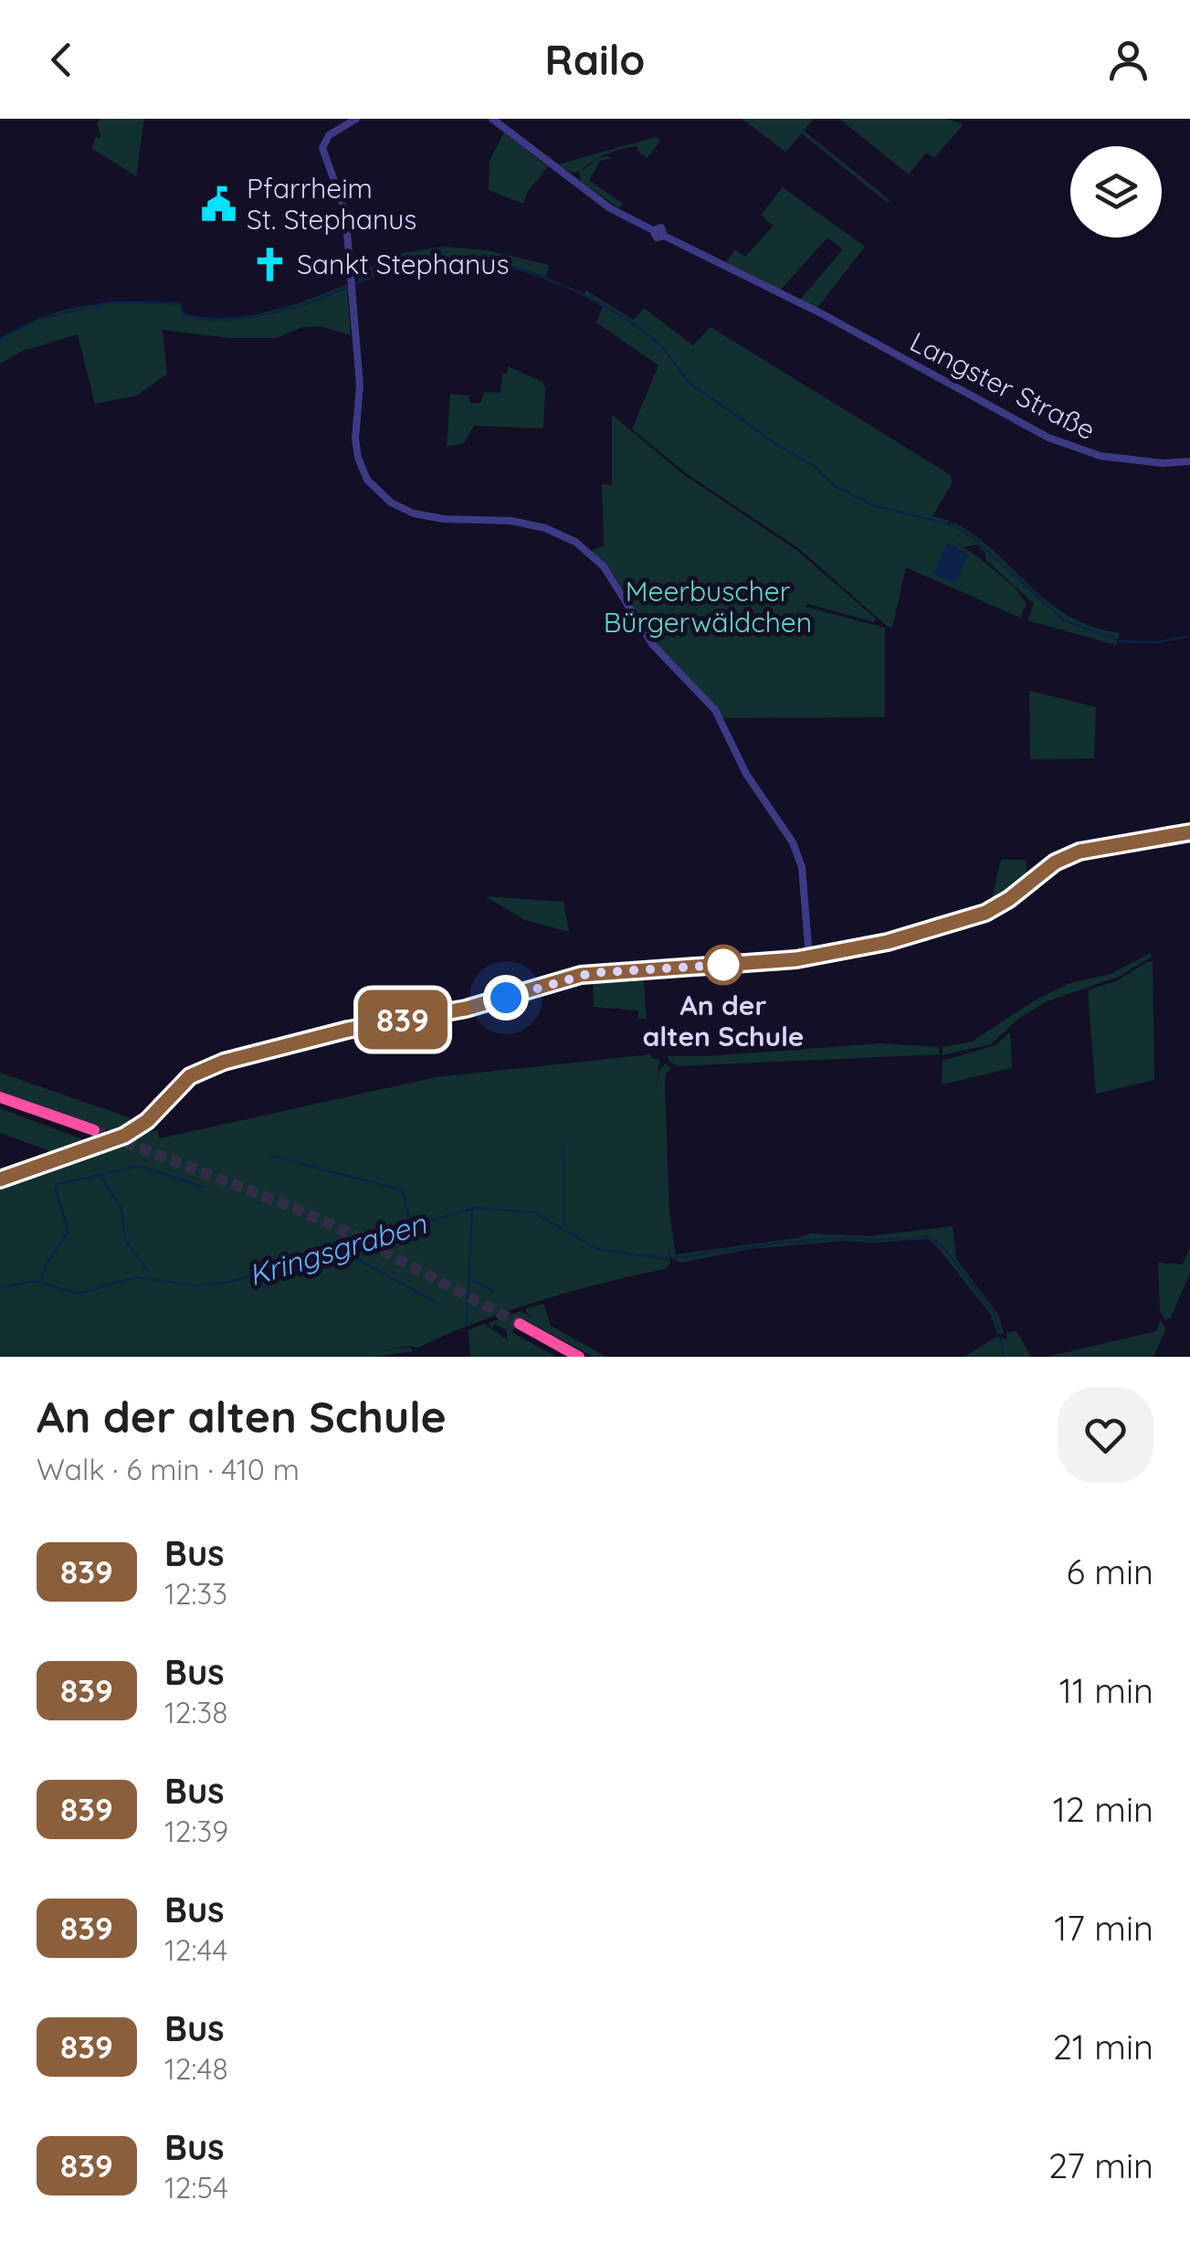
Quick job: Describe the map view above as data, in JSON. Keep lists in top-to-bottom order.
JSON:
{
  "streets": {
    "street": ["Langster Straße"]
  },
  "water": ["Kringsgraben"],
  "parks": ["Meerbuscher Bürgerwäldchen"],
  "places": {
    "public building": ["Pfarrheim St. Stephanus"],
    "church": ["Sankt Stephanus"],
    "other": ["An der alten Schule"]
  },
  "lines": ["bus line 839"],
  "page": {
    "header": "Railo",
    "on_map": "839",
    "heading": ["An der alten Schule", "Walk · 6 min · 410 m"],
    "list": [
      {
        "mark": "839",
        "name": "Bus",
        "note": "12:33",
        "value": "6 min"
      },
      {
        "mark": "839",
        "name": "Bus",
        "note": "12:38",
        "value": "11 min"
      },
      {
        "mark": "839",
        "name": "Bus",
        "note": "12:39",
        "value": "12 min"
      },
      {
        "mark": "839",
        "name": "Bus",
        "note": "12:44",
        "value": "17 min"
      },
      {
        "mark": "839",
        "name": "Bus",
        "note": "12:48",
        "value": "21 min"
      },
      {
        "mark": "839",
        "name": "Bus",
        "note": "12:54",
        "value": "27 min"
      }
    ]
  }
}
